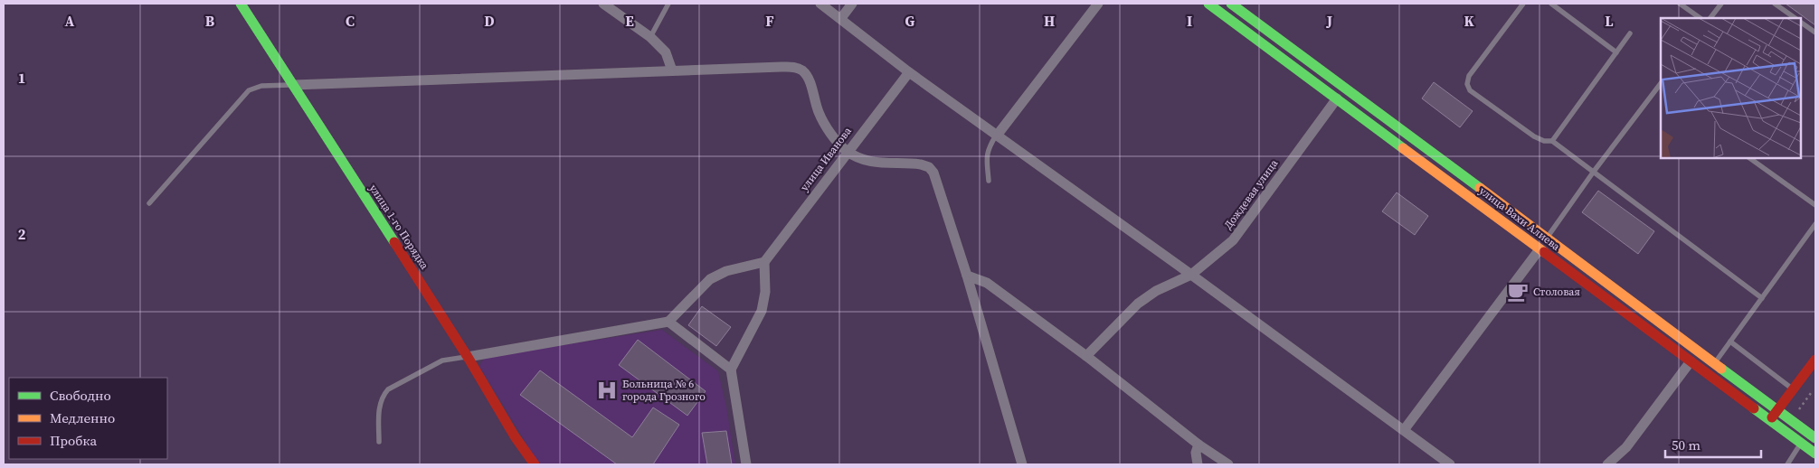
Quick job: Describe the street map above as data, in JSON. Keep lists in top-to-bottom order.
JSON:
{
  "streets": {
    "main road": ["улица Вахи Алиева", "улица 1-го Порядка"],
    "street": ["улица Иванова", "Дождевая улица"]
  },
  "crossings": [
    ["Дождевая улица", "улица Вахи Алиева"]
  ],
  "places": {
    "cafe": ["Столовая"],
    "hospital": ["Больница № 6 города Грозного"]
  },
  "legend": ["Свободно", "Медленно", "Пробка"],
  "scale_bar": "50 m",
  "grid": {
    "columns": [
      "A",
      "B",
      "C",
      "D",
      "E",
      "F",
      "G",
      "H",
      "I",
      "J",
      "K",
      "L"
    ],
    "rows": ["1", "2"]
  }
}
